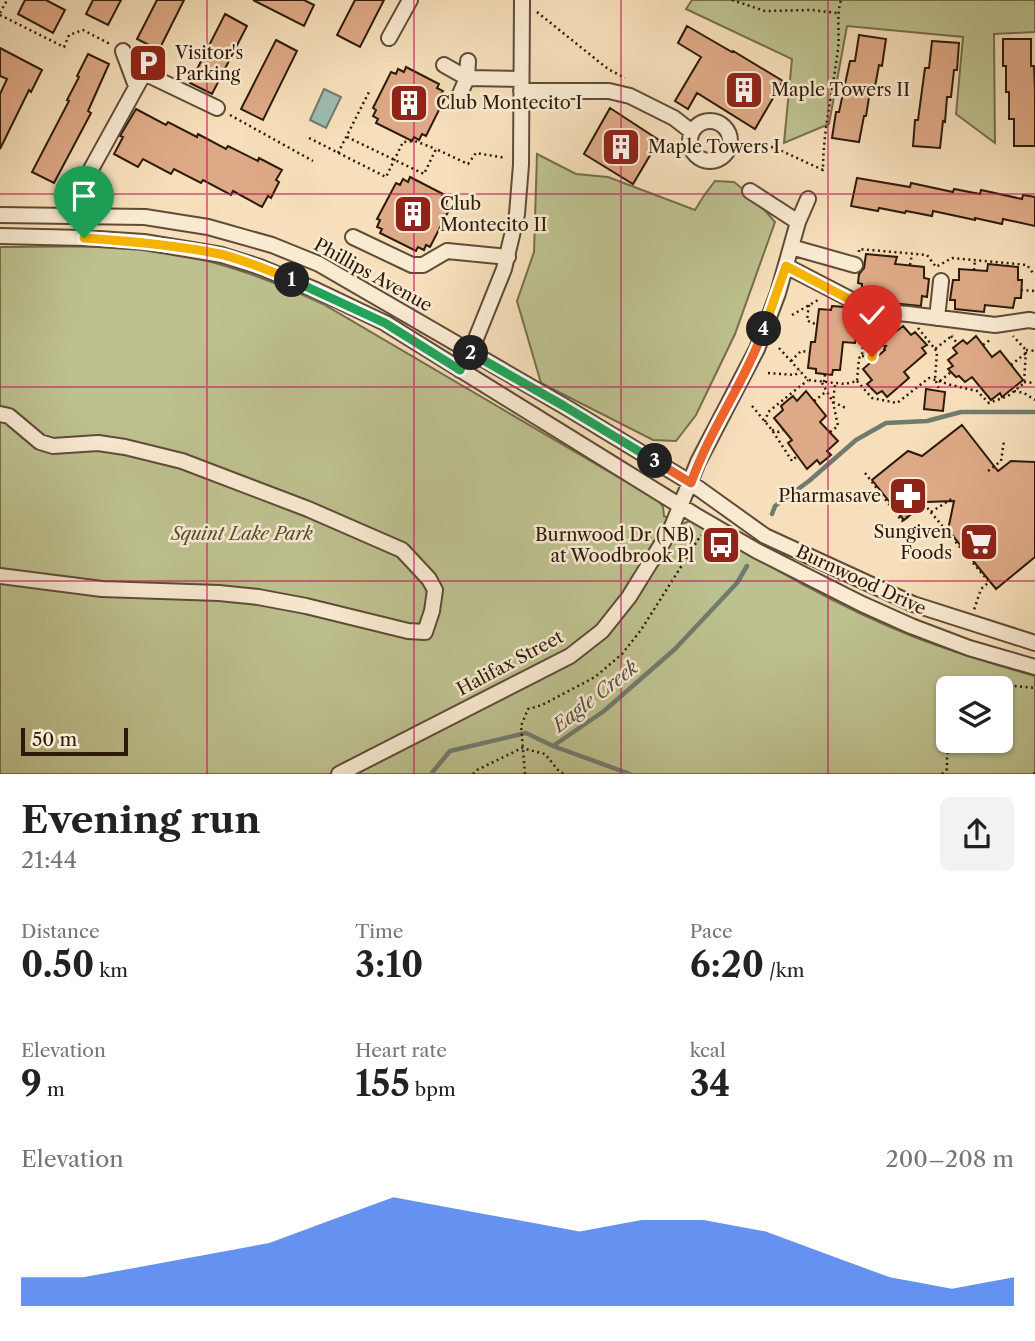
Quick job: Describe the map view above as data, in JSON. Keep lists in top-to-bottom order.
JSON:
{
  "streets": {
    "street": ["Phillips Avenue", "Burnwood Drive", "Halifax Street"]
  },
  "crossings": [
    ["Phillips Avenue", "Burnwood Drive"],
    ["Phillips Avenue", "Halifax Street"],
    ["Burnwood Drive", "Halifax Street"]
  ],
  "water": ["Eagle Creek"],
  "parks": ["Squint Lake Park"],
  "places": {
    "parking": ["Visitor's Parking"],
    "building": [
      "Maple Towers II",
      "Club Montecito I",
      "Maple Towers I",
      "Club Montecito II"
    ],
    "pharmacy": ["Pharmasave"],
    "supermarket": ["Sungiven Foods"],
    "bus stop": ["Burnwood Dr (NB) at Woodbrook Pl"]
  },
  "scale_bar": "50 m",
  "page": {
    "pins": [
      "1",
      "4",
      "2",
      "3"
    ],
    "scale": "50 m",
    "heading": ["Evening run", "21:44"],
    "stats": [
      ["Distance", "0.50 km"],
      ["Time", "3:10"],
      ["Pace", "6:20 /km"],
      ["Elevation", "9 m"],
      ["Heart rate", "155 bpm"],
      ["kcal", "34"]
    ],
    "chart": ["Elevation", "200–208 m"]
  }
}
